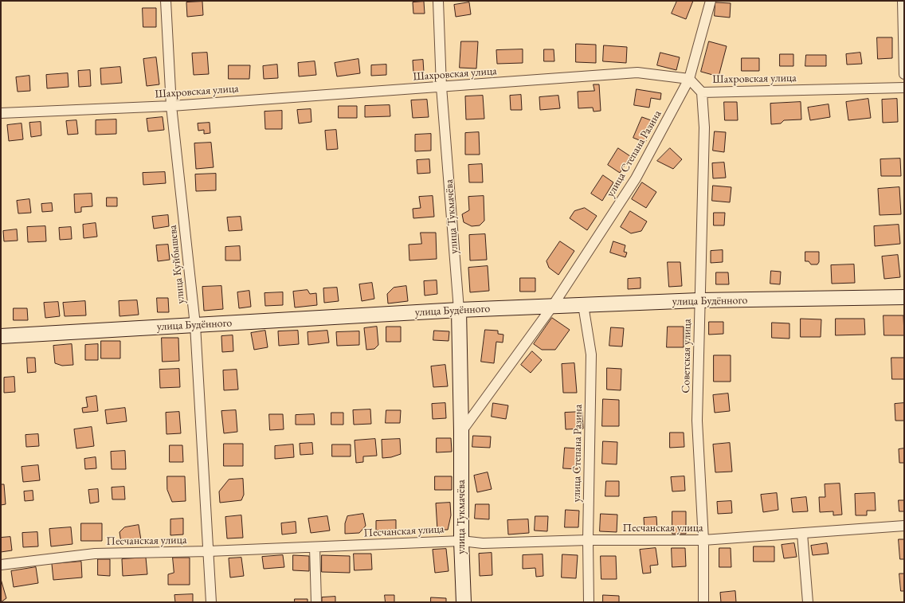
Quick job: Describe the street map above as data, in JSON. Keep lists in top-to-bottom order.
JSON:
{
  "streets": {
    "street": [
      "Шахровская улица",
      "улица Степана Разина",
      "улица Тукмачёва",
      "улица Куйбышева",
      "улица Будённого",
      "Советская улица",
      "Песчанская улица"
    ]
  },
  "crossings": [
    ["Шахровская улица", "улица Степана Разина"],
    ["Шахровская улица", "улица Тукмачёва"],
    ["Шахровская улица", "улица Куйбышева"],
    ["Шахровская улица", "Советская улица"],
    ["улица Степана Разина", "улица Будённого"],
    ["улица Степана Разина", "Песчанская улица"],
    ["улица Тукмачёва", "улица Будённого"],
    ["улица Тукмачёва", "Песчанская улица"],
    ["улица Куйбышева", "улица Будённого"],
    ["улица Куйбышева", "Песчанская улица"],
    ["улица Будённого", "Советская улица"],
    ["Советская улица", "Песчанская улица"]
  ]
}
